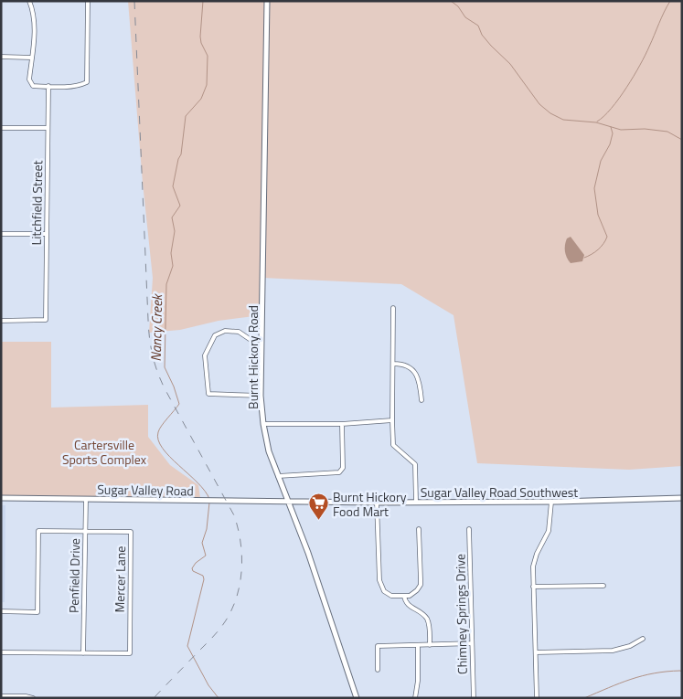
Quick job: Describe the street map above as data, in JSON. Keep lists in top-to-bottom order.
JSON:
{
  "streets": {
    "main road": ["Burnt Hickory Road", "Sugar Valley Road", "Sugar Valley Road Southwest"],
    "street": [
      "Litchfield Street",
      "Penfield Drive",
      "Mercer Lane",
      "Chimney Springs Drive"
    ]
  },
  "crossings": [
    ["Burnt Hickory Road", "Sugar Valley Road"],
    ["Burnt Hickory Road", "Sugar Valley Road Southwest"],
    ["Sugar Valley Road", "Sugar Valley Road Southwest"],
    ["Sugar Valley Road", "Penfield Drive"],
    ["Penfield Drive", "Mercer Lane"]
  ],
  "water": ["Nancy Creek"],
  "parks": ["Cartersville Sports Complex"],
  "places": {
    "supermarket": ["Burnt Hickory Food Mart"]
  }
}
